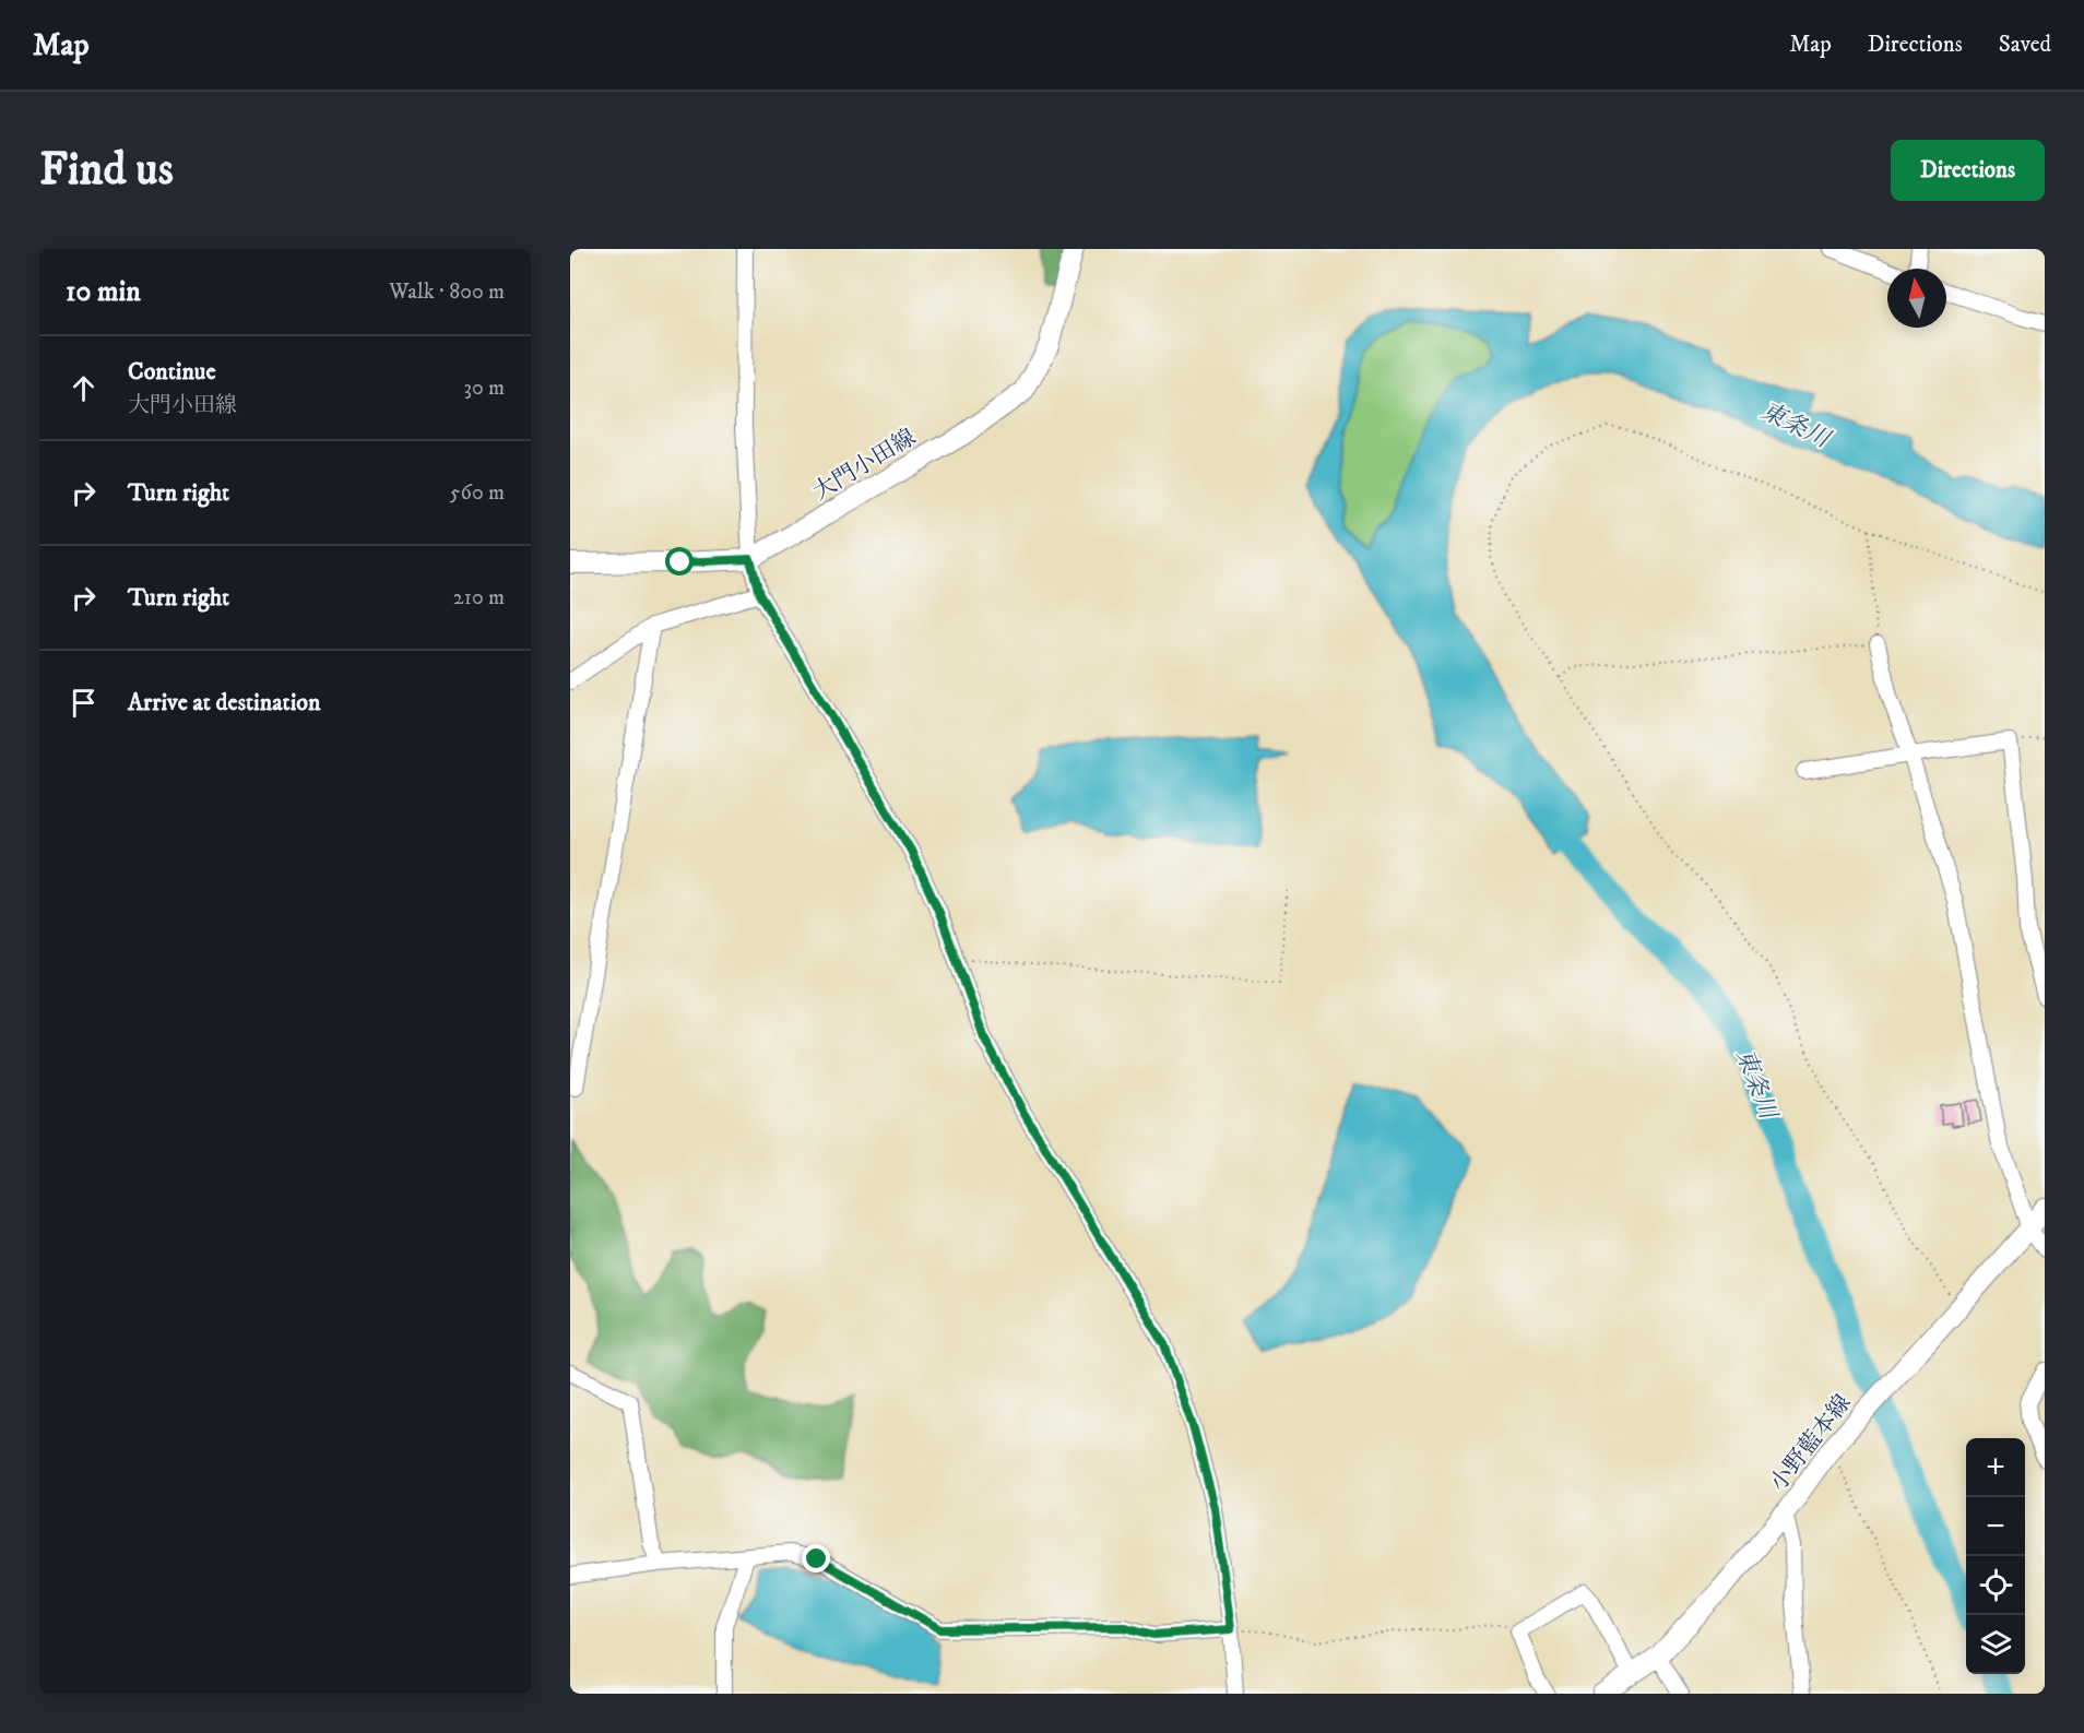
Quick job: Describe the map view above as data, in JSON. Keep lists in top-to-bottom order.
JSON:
{
  "streets": {
    "main road": ["大門小田線", "小野藍本線"]
  },
  "water": ["東条川"],
  "north": "top",
  "page": {
    "header": "Map",
    "nav": ["Map", "Directions", "Saved"],
    "buttons": "Directions",
    "title": "Find us",
    "heading": ["10 min", "Walk · 800 m"],
    "list": [
      ["Continue", "大門小田線", "30 m"],
      ["Turn right", "560 m"],
      ["Turn right", "210 m"],
      "Arrive at destination"
    ],
    "map_buttons": ["+", "−"]
  }
}
